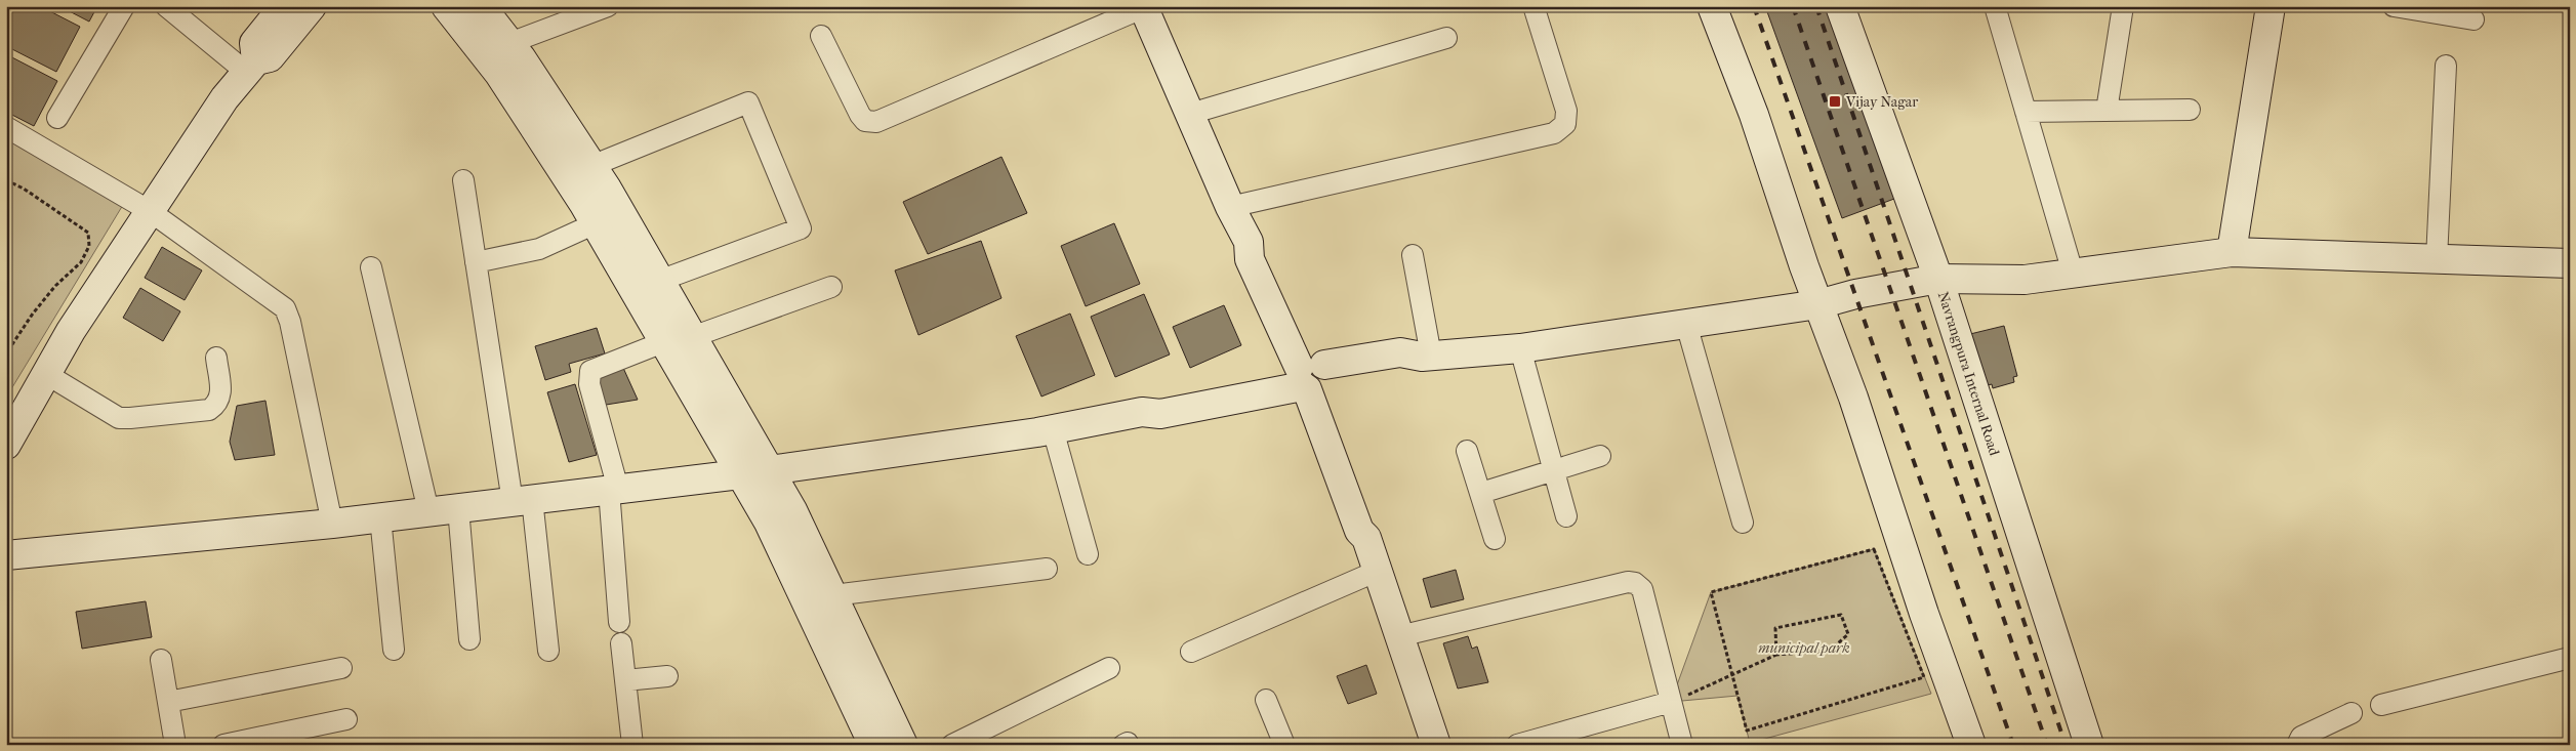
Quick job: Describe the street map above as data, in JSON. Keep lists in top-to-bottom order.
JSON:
{
  "streets": {
    "street": ["Navrangpura Internal Road"]
  },
  "parks": ["municipal park"],
  "places": {
    "transit": ["Vijay Nagar"]
  }
}
